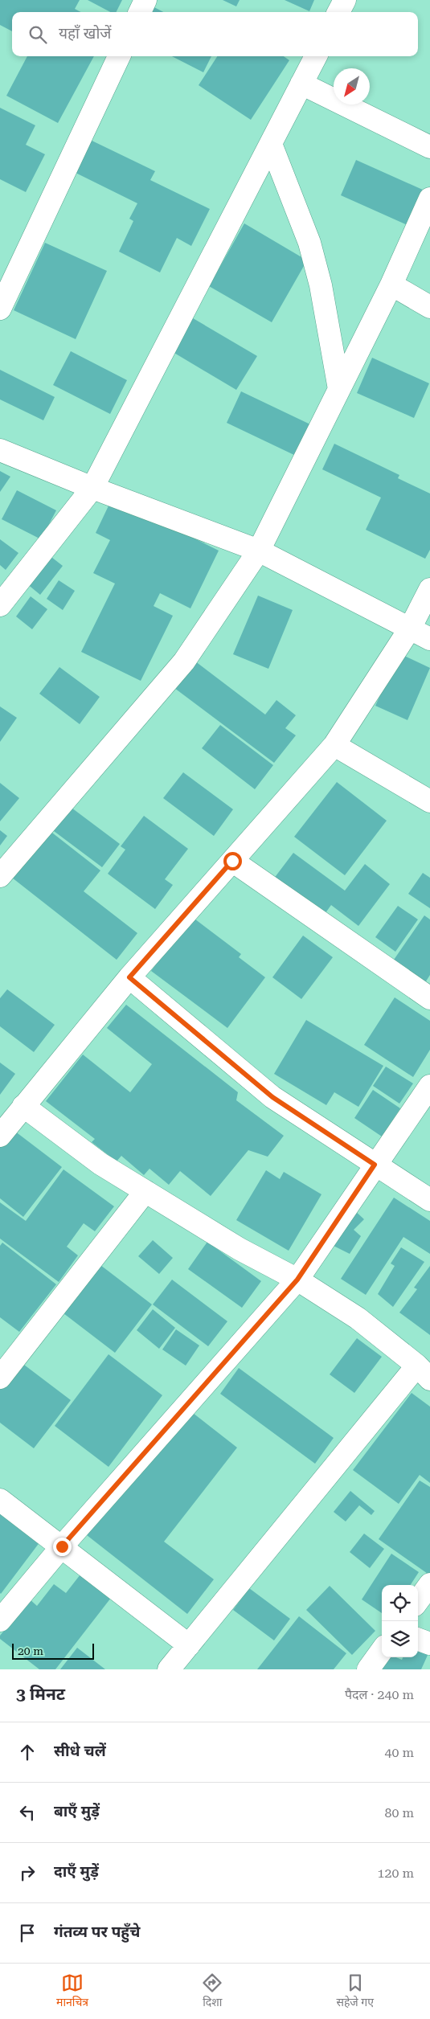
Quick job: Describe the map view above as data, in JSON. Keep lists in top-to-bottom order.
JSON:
{
  "scale_bar": "20 m",
  "north": "bottom left",
  "page": {
    "search": "यहाँ खोजें",
    "scale": "20 m",
    "heading": ["3 मिनट", "पैदल · 240 m"],
    "list": [
      ["सीधे चलें", "40 m"],
      ["बाएँ मुड़ें", "80 m"],
      ["दाएँ मुड़ें", "120 m"],
      "गंतव्य पर पहुँचे"
    ],
    "nav": ["मानचित्र", "दिशा", "सहेजे गए"]
  }
}
